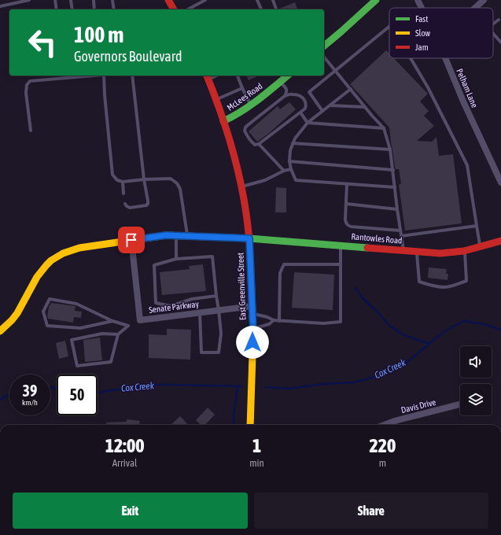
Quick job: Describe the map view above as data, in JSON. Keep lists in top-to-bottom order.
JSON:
{
  "streets": {
    "street": [
      "Pelham Lane",
      "McLees Road",
      "Rantowles Road",
      "East Greenville Street",
      "Senate Parkway",
      "Davis Drive"
    ]
  },
  "crossings": [
    ["McLees Road", "East Greenville Street"],
    ["Rantowles Road", "East Greenville Street"],
    ["Rantowles Road", "Senate Parkway"],
    ["East Greenville Street", "Senate Parkway"]
  ],
  "water": ["Cox Creek"],
  "legend": ["Fast", "Slow", "Jam"],
  "page": {
    "turn": ["100 m", "Governors Boulevard"],
    "speed": "39 km/h",
    "limit": "50",
    "eta": [
      "12:00",
      "Arrival",
      "1",
      "min",
      "220",
      "m"
    ],
    "buttons": ["Exit", "Share"]
  }
}
